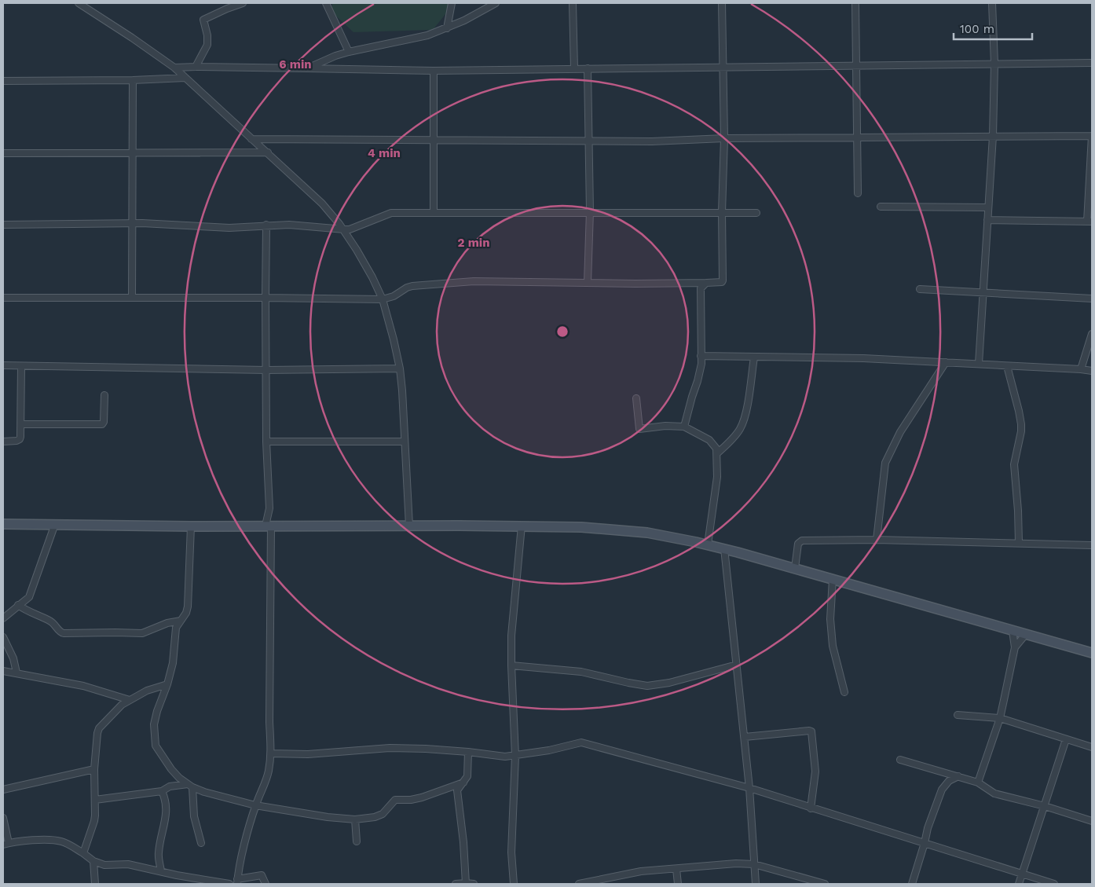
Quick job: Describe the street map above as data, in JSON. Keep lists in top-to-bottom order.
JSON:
{
  "scale_bar": "100 m",
  "rings": ["6 min", "4 min", "2 min"]
}
